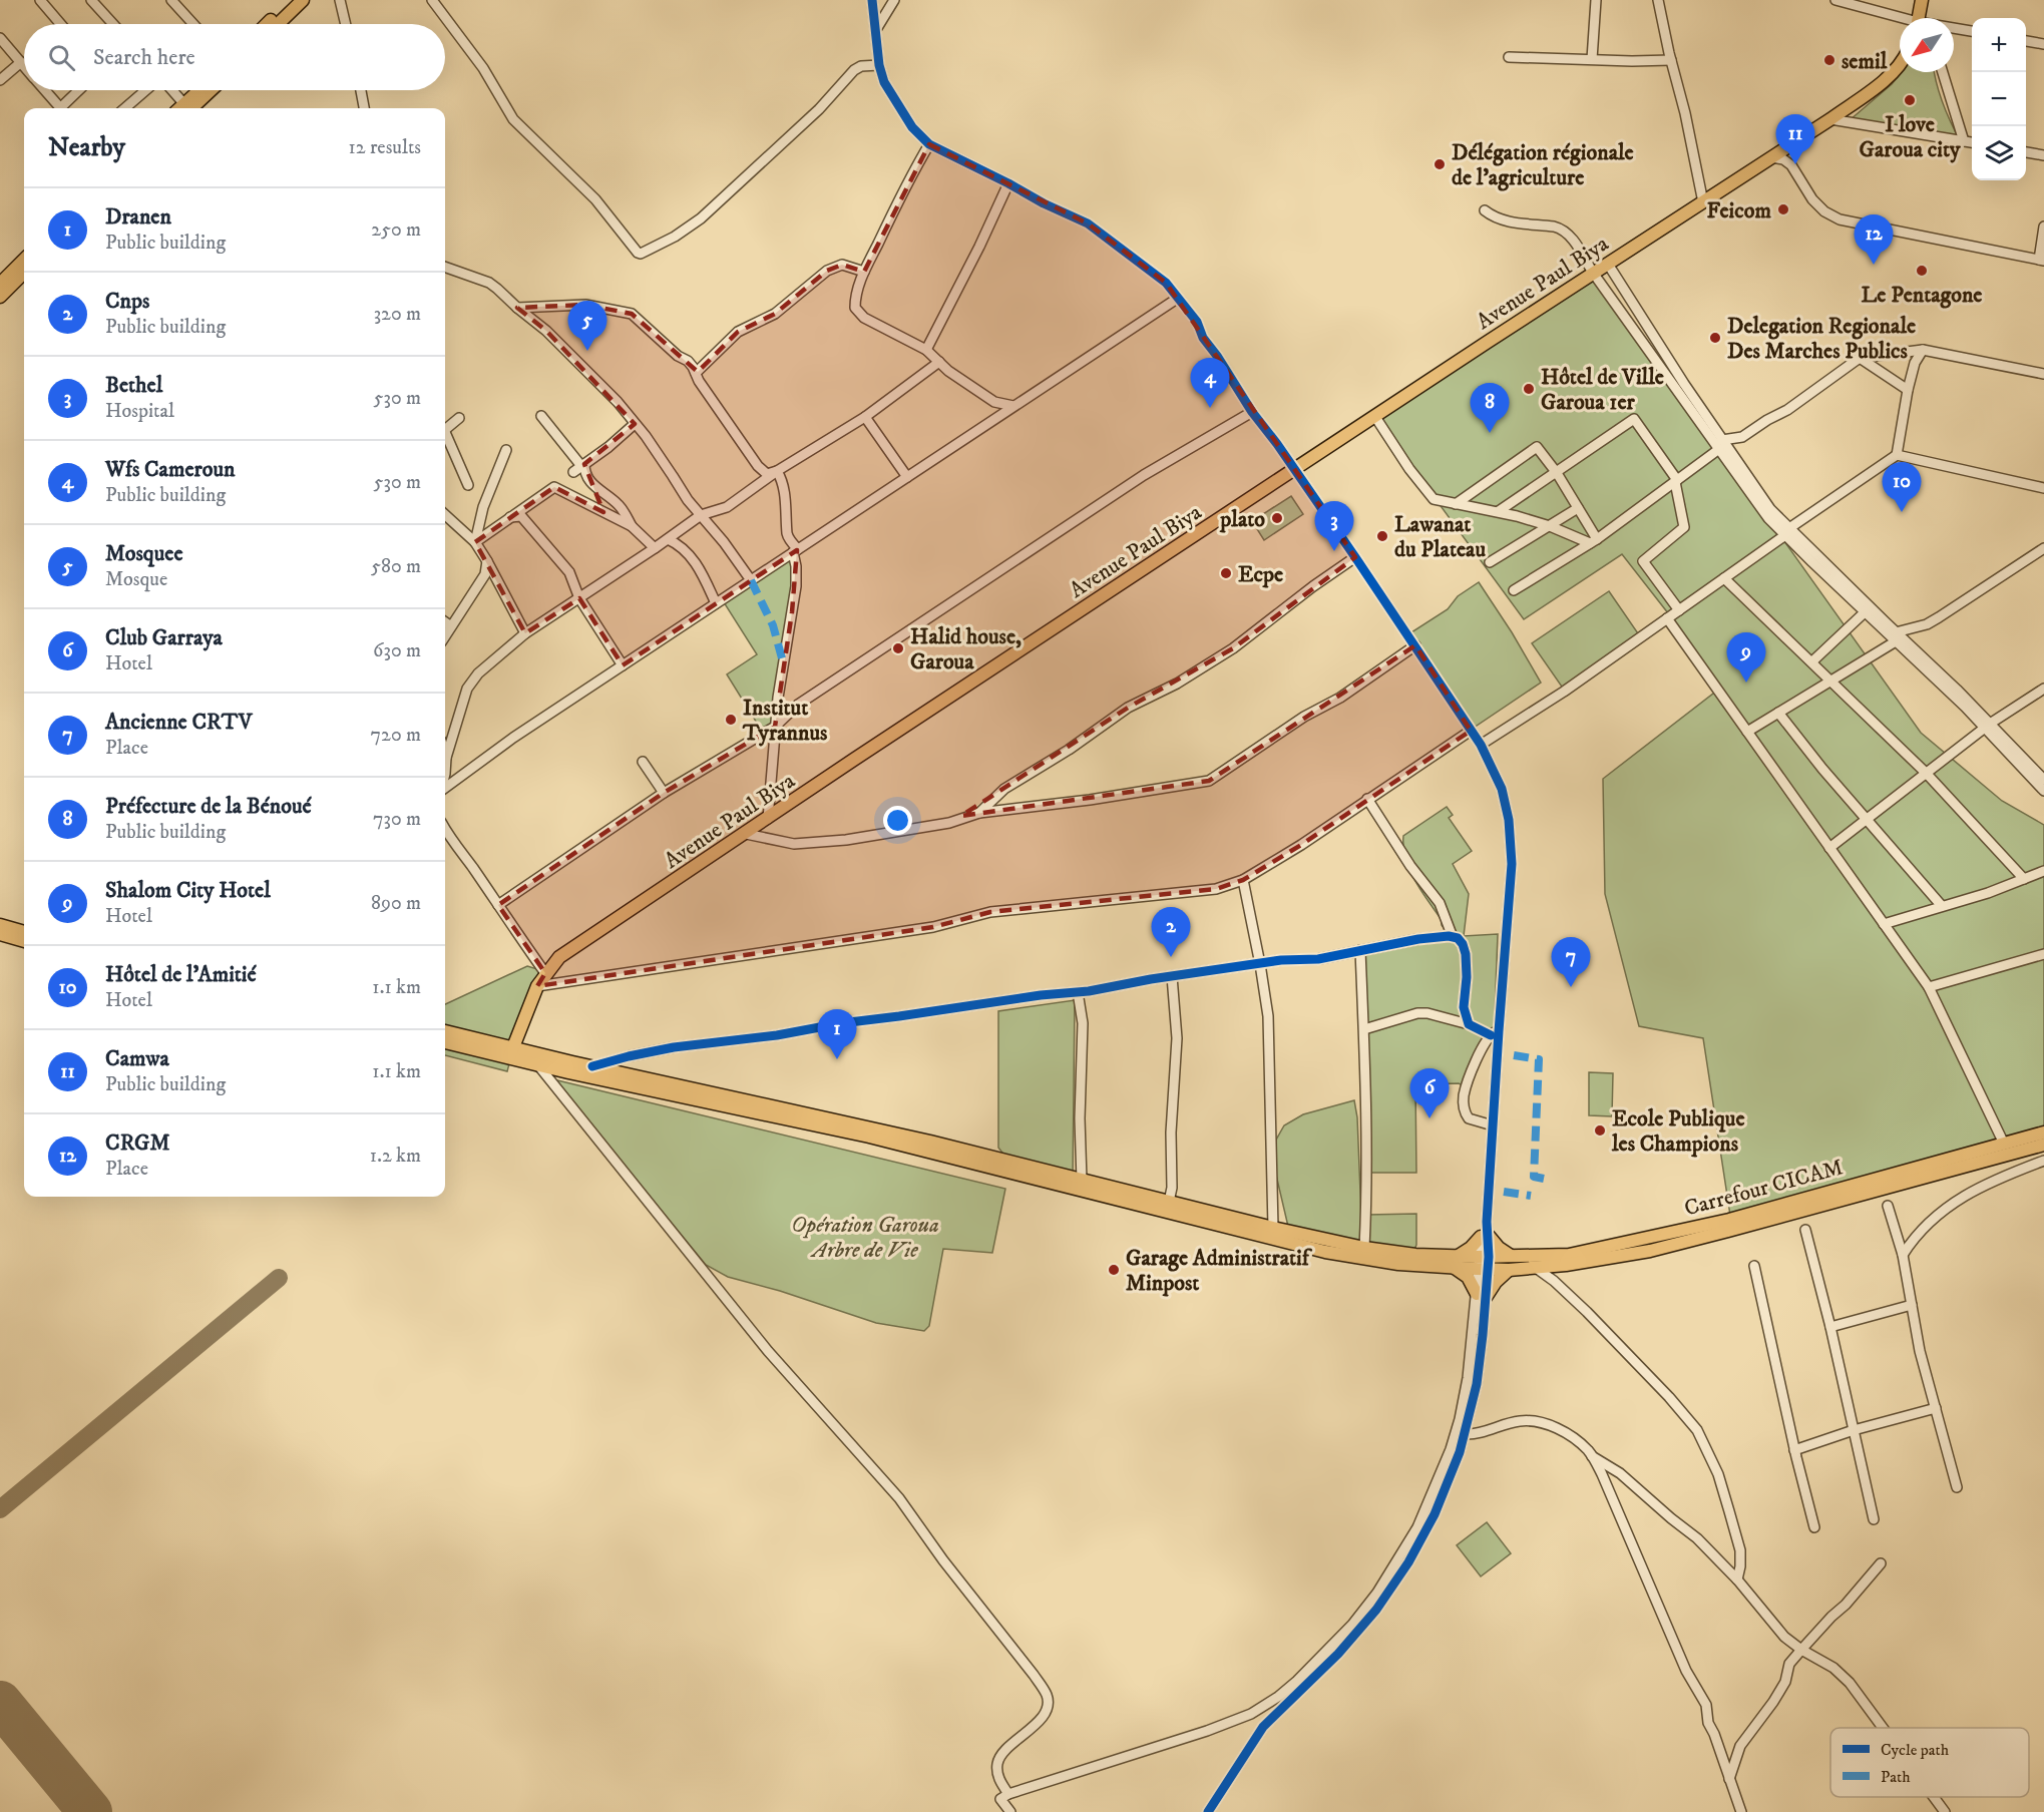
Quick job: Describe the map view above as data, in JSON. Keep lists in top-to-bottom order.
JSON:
{
  "streets": {
    "main road": ["Avenue Paul Biya", "Carrefour CICAM"]
  },
  "parks": ["Opération Garoua Arbre de Vie"],
  "places": [
    "semil",
    "I love Garoua city",
    "Délégation régionale de l'agriculture",
    "Feicom",
    "Le Pentagone",
    "Delegation Regionale Des Marches Publics",
    "Hôtel de Ville Garoua 1er",
    "plato",
    "Lawanat du Plateau",
    "Ecpe",
    "Halid house, Garoua",
    "Institut Tyrannus",
    "Ecole Publique les Champions",
    "Garage Administratif Minpost"
  ],
  "legend": ["Cycle path", "Path"],
  "north": "bottom left",
  "page": {
    "map_buttons": ["+", "−"],
    "search": "Search here",
    "heading": ["Nearby", "12 results"],
    "pins": [
      "11",
      "12",
      "5",
      "4",
      "8",
      "10",
      "3",
      "9",
      "2",
      "7",
      "1",
      "6"
    ],
    "list": [
      {
        "mark": "1",
        "name": "Dranen",
        "note": "Public building",
        "value": "250 m"
      },
      {
        "mark": "2",
        "name": "Cnps",
        "note": "Public building",
        "value": "320 m"
      },
      {
        "mark": "3",
        "name": "Bethel",
        "note": "Hospital",
        "value": "530 m"
      },
      {
        "mark": "4",
        "name": "Wfs Cameroun",
        "note": "Public building",
        "value": "530 m"
      },
      {
        "mark": "5",
        "name": "Mosquee",
        "note": "Mosque",
        "value": "580 m"
      },
      {
        "mark": "6",
        "name": "Club Garraya",
        "note": "Hotel",
        "value": "630 m"
      },
      {
        "mark": "7",
        "name": "Ancienne CRTV",
        "note": "Place",
        "value": "720 m"
      },
      {
        "mark": "8",
        "name": "Préfecture de la Bénoué",
        "note": "Public building",
        "value": "730 m"
      },
      {
        "mark": "9",
        "name": "Shalom City Hotel",
        "note": "Hotel",
        "value": "890 m"
      },
      {
        "mark": "10",
        "name": "Hôtel de l'Amitié",
        "note": "Hotel",
        "value": "1.1 km"
      },
      {
        "mark": "11",
        "name": "Camwa",
        "note": "Public building",
        "value": "1.1 km"
      },
      {
        "mark": "12",
        "name": "CRGM",
        "note": "Place",
        "value": "1.2 km"
      }
    ]
  }
}
